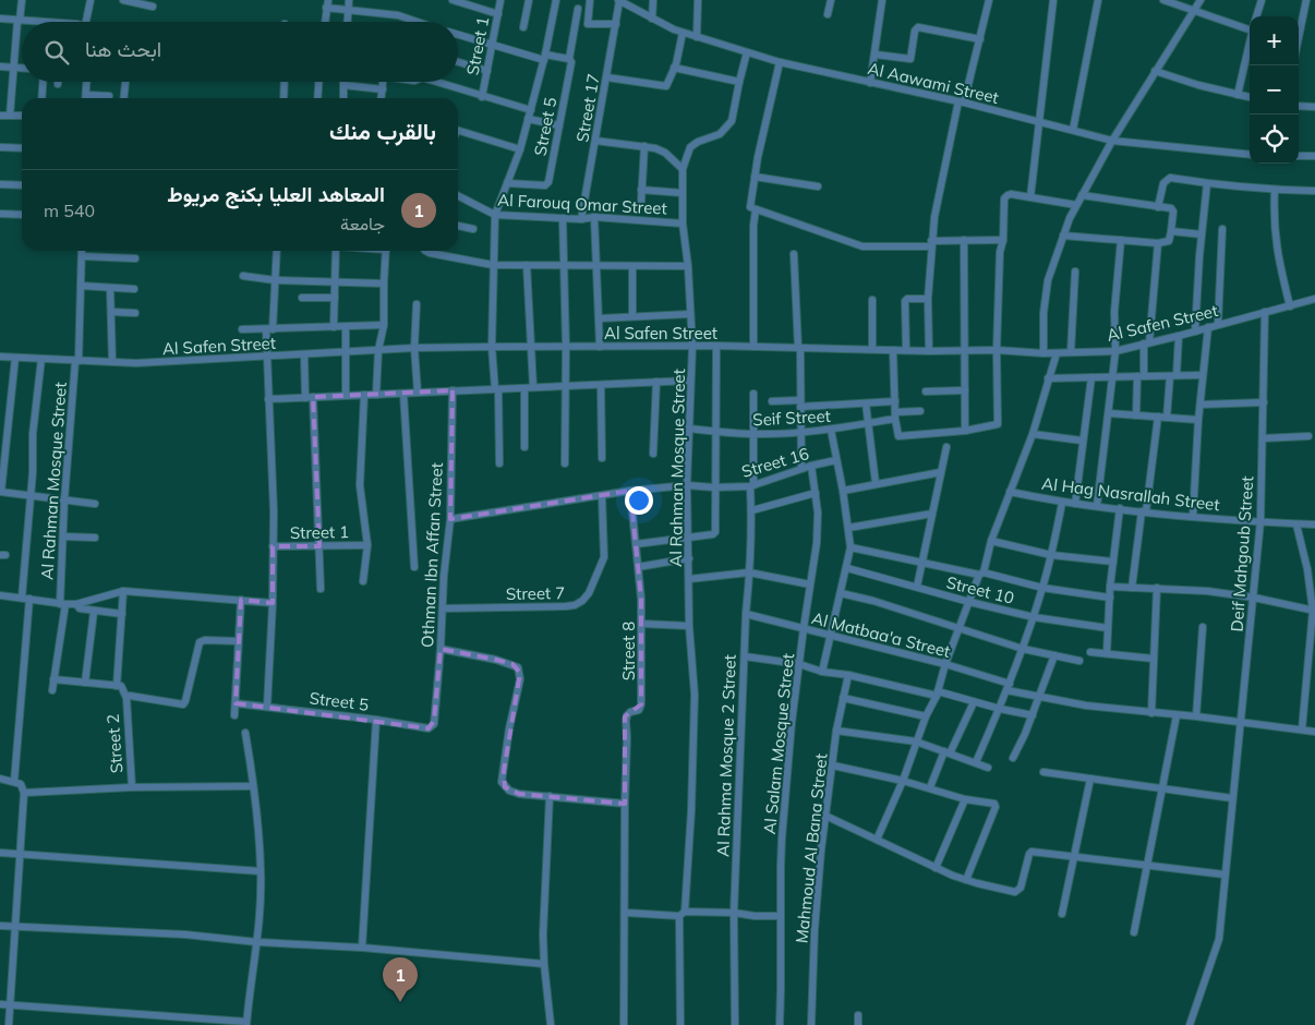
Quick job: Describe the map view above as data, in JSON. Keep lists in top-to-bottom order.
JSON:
{
  "streets": {
    "street": [
      "Street 1",
      "Al Aawami Street",
      "Street 17",
      "Street 5",
      "Al Farouq Omar Street",
      "Al Safen Street",
      "Seif Street",
      "Street 16",
      "Al Rahman Mosque Street",
      "Al Hag Nasrallah Street",
      "Deif Mahgoub Street",
      "Othman Ibn Affan Street",
      "Street 10",
      "Street 7",
      "Al Matbaa'a Street",
      "Street 8",
      "Street 2",
      "Al Salam Mosque Street",
      "Al Rahma Mosque 2 Street",
      "Mahmoud Al Bana Street"
    ]
  },
  "crossings": [
    ["Al Aawami Street", "Street 17"],
    ["Al Aawami Street", "Al Rahman Mosque Street"],
    ["Street 17", "Al Farouq Omar Street"],
    ["Street 5", "Othman Ibn Affan Street"],
    ["Al Farouq Omar Street", "Al Rahman Mosque Street"],
    ["Al Safen Street", "Al Rahman Mosque Street"],
    ["Al Safen Street", "Deif Mahgoub Street"],
    ["Seif Street", "Al Rahman Mosque Street"],
    ["Street 16", "Al Rahman Mosque Street"],
    ["Street 16", "Othman Ibn Affan Street"],
    ["Street 16", "Street 7"],
    ["Street 16", "Street 8"],
    ["Street 16", "Al Salam Mosque Street"],
    ["Street 16", "Al Rahma Mosque 2 Street"],
    ["Al Hag Nasrallah Street", "Deif Mahgoub Street"],
    ["Deif Mahgoub Street", "Al Matbaa'a Street"],
    ["Othman Ibn Affan Street", "Street 7"],
    ["Al Matbaa'a Street", "Al Salam Mosque Street"],
    ["Al Matbaa'a Street", "Al Rahma Mosque 2 Street"]
  ],
  "page": {
    "map_buttons": ["+", "−"],
    "search": "ابحث هنا",
    "heading": "بالقرب منك",
    "list": [
      {
        "mark": "1",
        "name": "المعاهد العليا بكنج مريوط",
        "note": "جامعة",
        "value": "540 m"
      }
    ],
    "pins": "1"
  }
}
